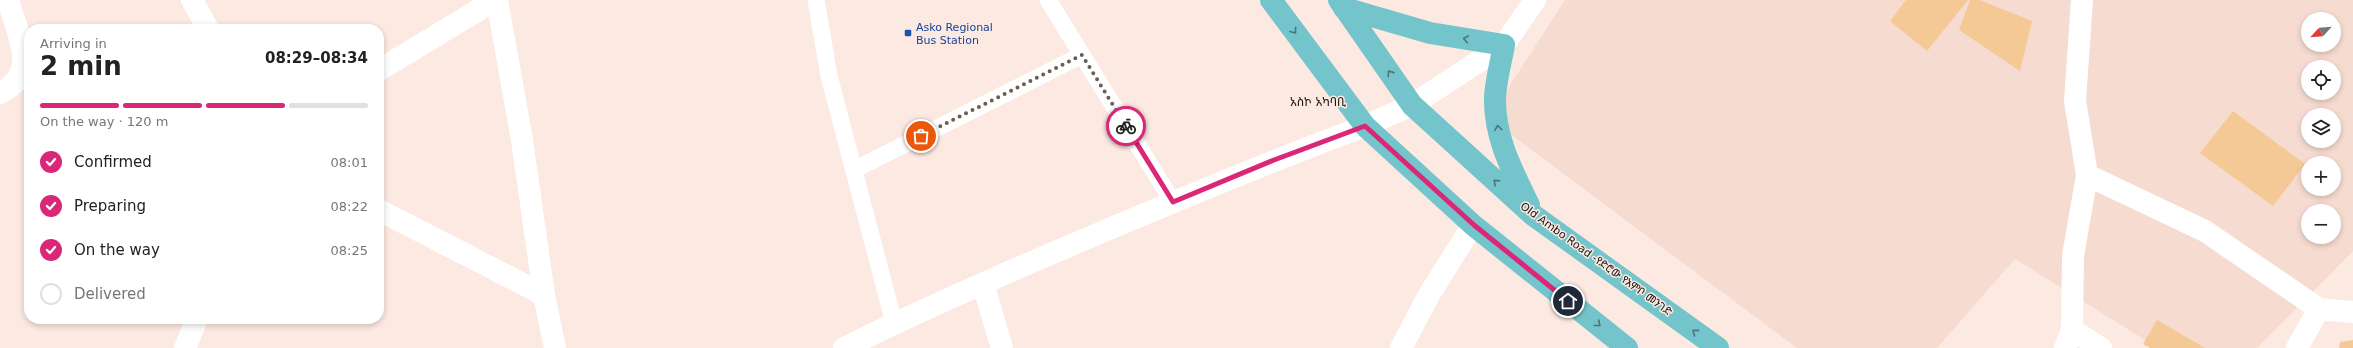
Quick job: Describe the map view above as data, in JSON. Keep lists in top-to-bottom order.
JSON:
{
  "streets": {
    "main road": ["Old Ambo Road -የድሮው የአምቦ መንገድ"]
  },
  "districts": ["አስኮ አካባቢ"],
  "places": {
    "transit": ["Asko Regional Bus Station"]
  },
  "north": "bottom left",
  "page": {
    "map_buttons": ["+", "−"],
    "heading": ["2 min", "Arriving in", "08:29–08:34"],
    "bar": "On the way · 120 m",
    "list": [
      ["Confirmed", "08:01"],
      ["Preparing", "08:22"],
      ["On the way", "08:25"],
      "Delivered"
    ]
  }
}
